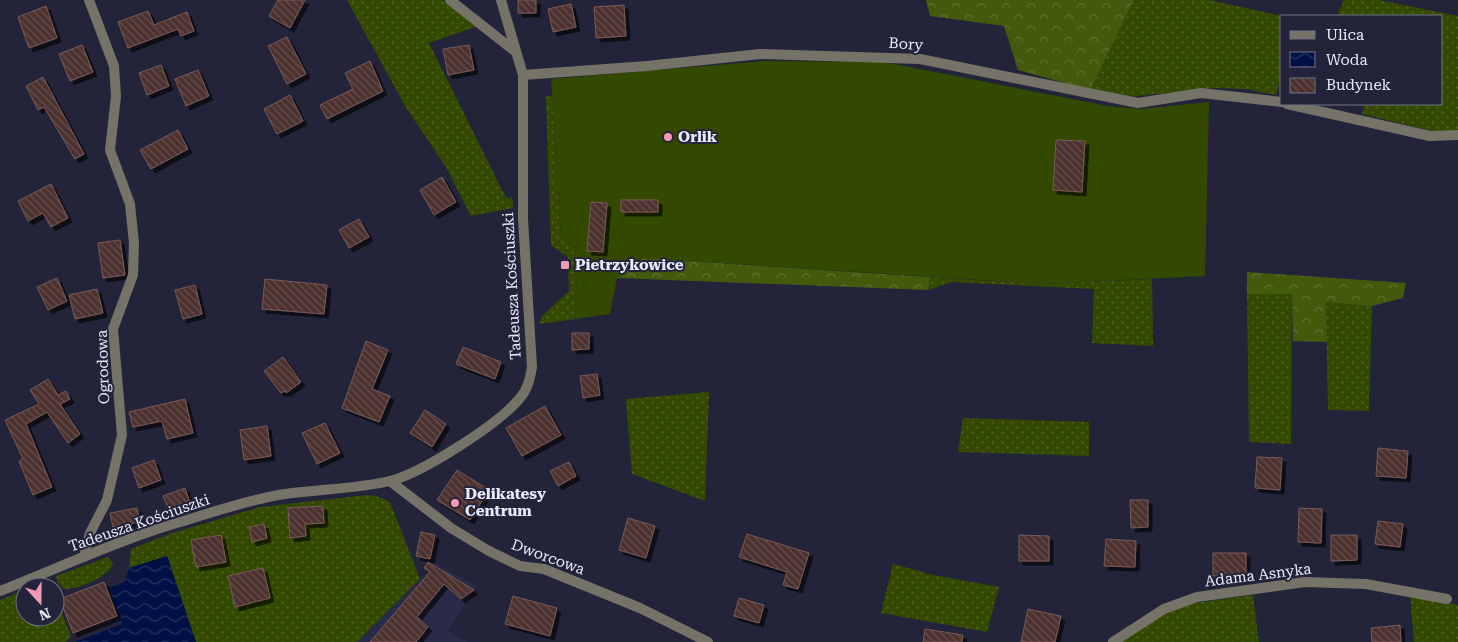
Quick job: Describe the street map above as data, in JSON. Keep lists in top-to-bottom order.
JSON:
{
  "streets": {
    "street": [
      "Bory",
      "Tadeusza Kościuszki",
      "Ogrodowa",
      "Dworcowa",
      "Adama Asnyka"
    ]
  },
  "crossings": [
    ["Bory", "Tadeusza Kościuszki"],
    ["Tadeusza Kościuszki", "Ogrodowa"],
    ["Tadeusza Kościuszki", "Dworcowa"]
  ],
  "places": {
    "other": ["Orlik", "Delikatesy Centrum"],
    "transit": ["Pietrzykowice"]
  },
  "legend": ["Ulica", "Woda", "Budynek"],
  "north": "bottom"
}
